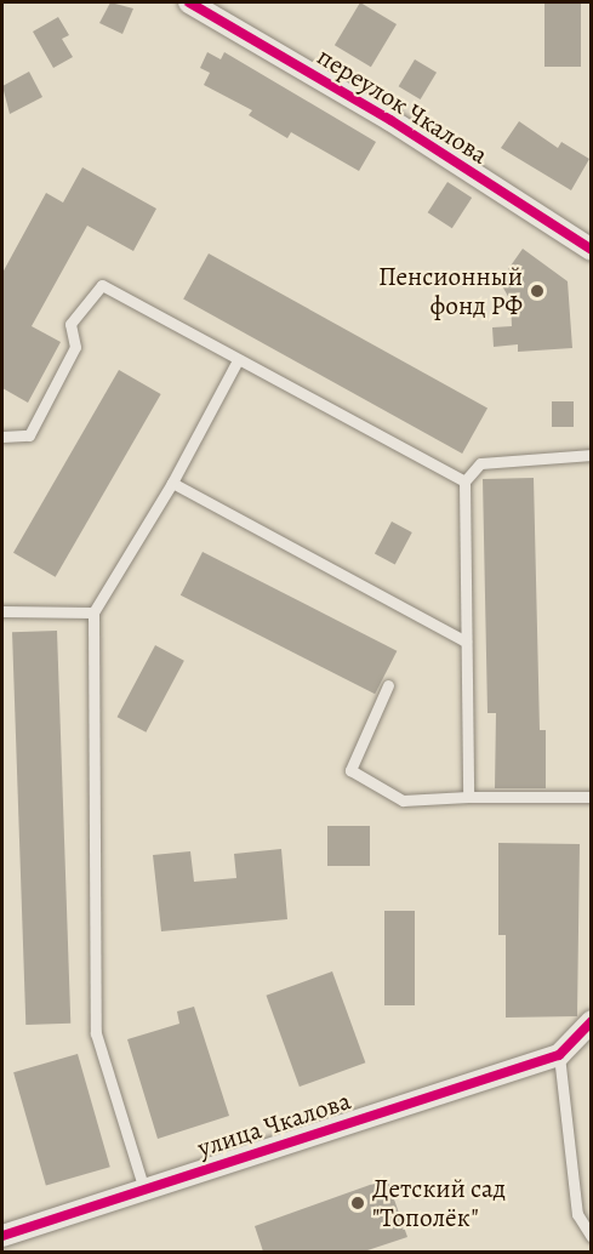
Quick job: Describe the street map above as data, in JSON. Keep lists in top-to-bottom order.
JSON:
{
  "streets": {
    "street": ["переулок Чкалова", "улица Чкалова"]
  },
  "places": ["Пенсионный фонд РФ", "Детский сад \"Тополёк\""]
}
